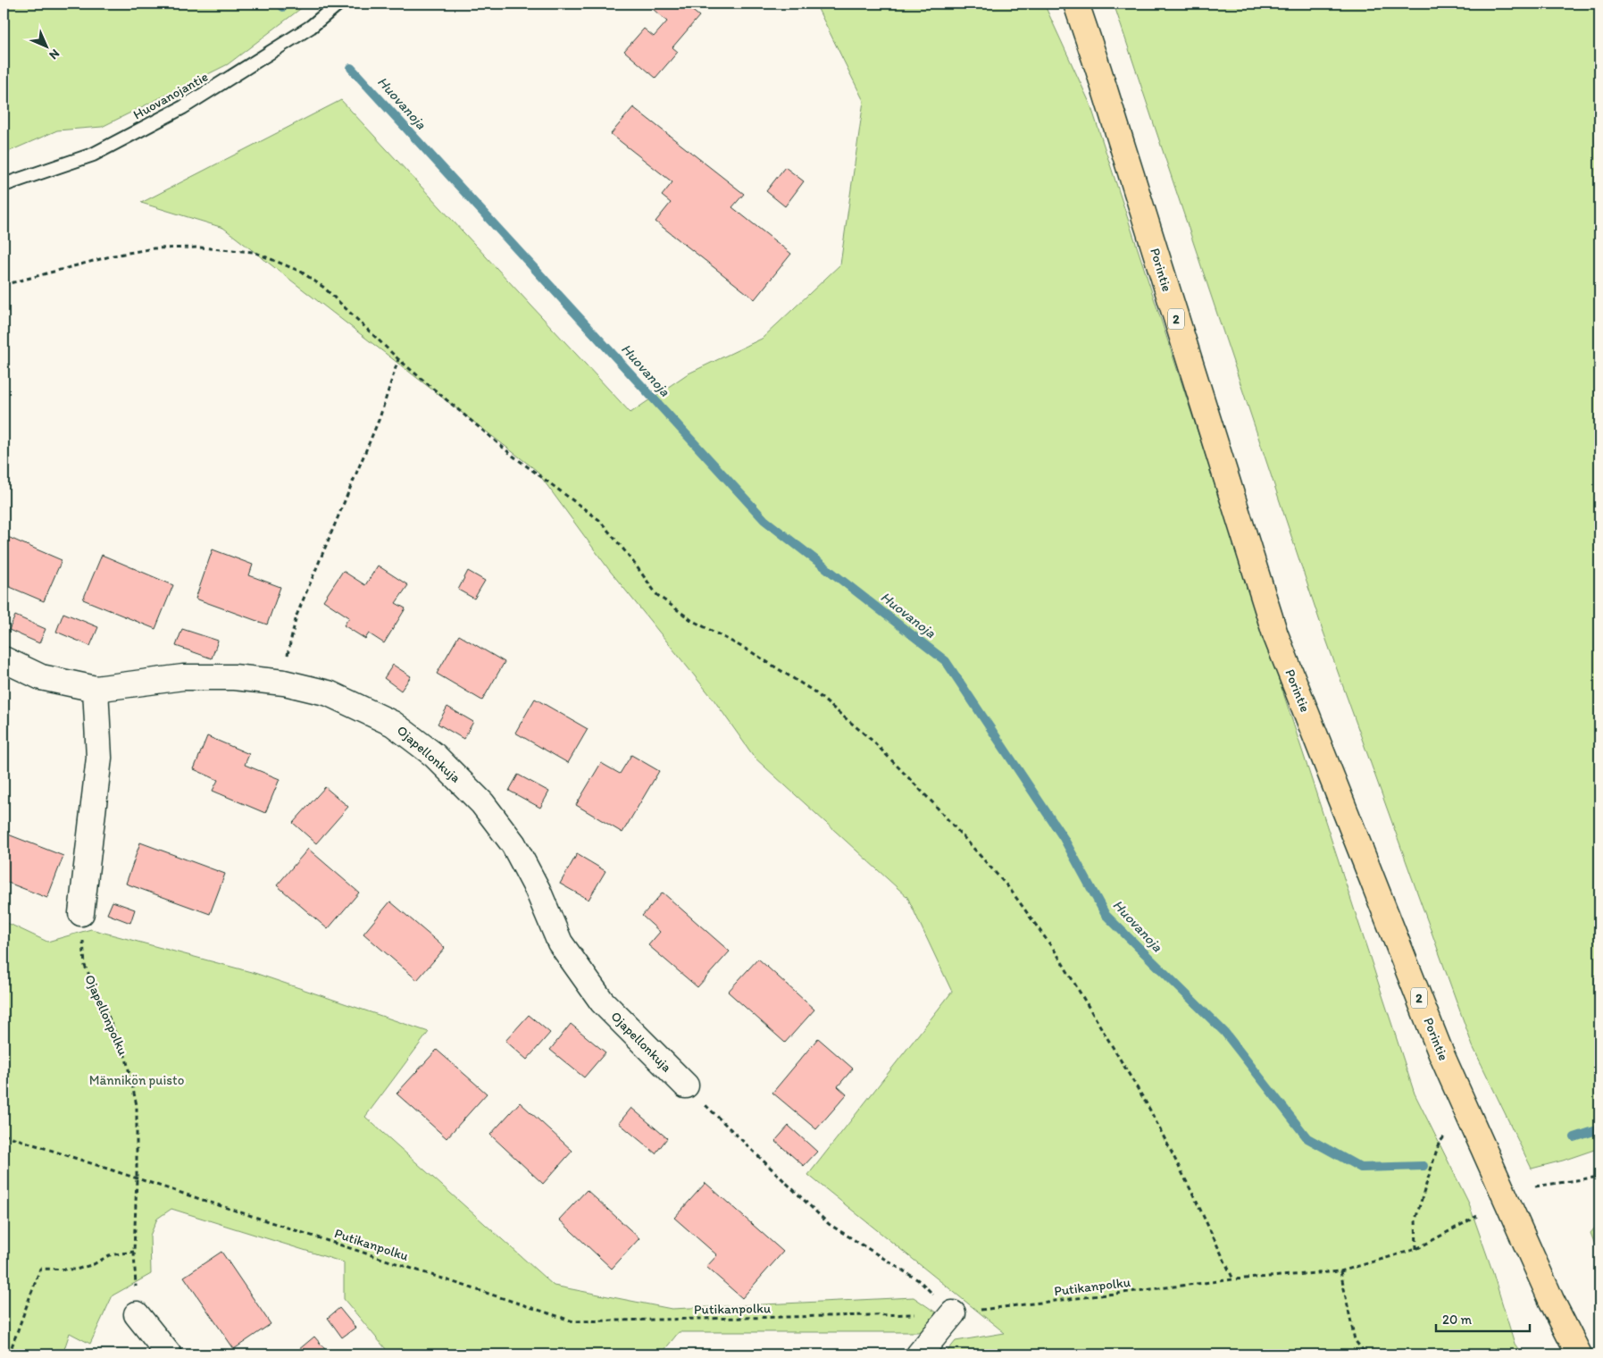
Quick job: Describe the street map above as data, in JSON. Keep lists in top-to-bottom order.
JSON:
{
  "streets": {
    "highway": ["Porintie", "2"],
    "street": ["Ojapellonkuja"],
    "lane": ["Huovanojantie"],
    "path": ["Ojapellonpolku", "Putikanpolku"]
  },
  "crossings": [
    ["Ojapellonpolku", "Putikanpolku"]
  ],
  "water": ["Huovanoja"],
  "parks": ["Männikön puisto"],
  "scale_bar": "20 m",
  "north": "bottom right"
}
